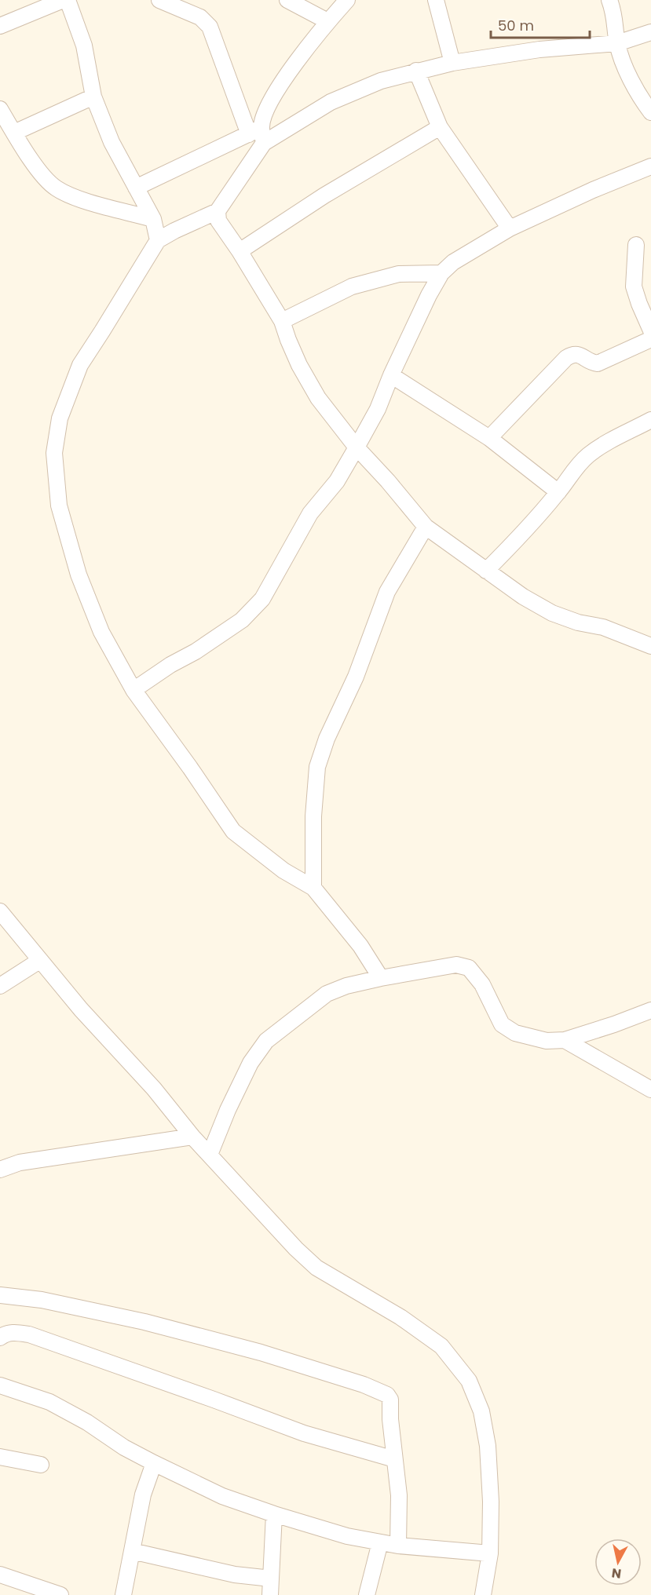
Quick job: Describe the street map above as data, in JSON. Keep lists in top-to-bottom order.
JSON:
{
  "scale_bar": "50 m",
  "north": "bottom"
}
